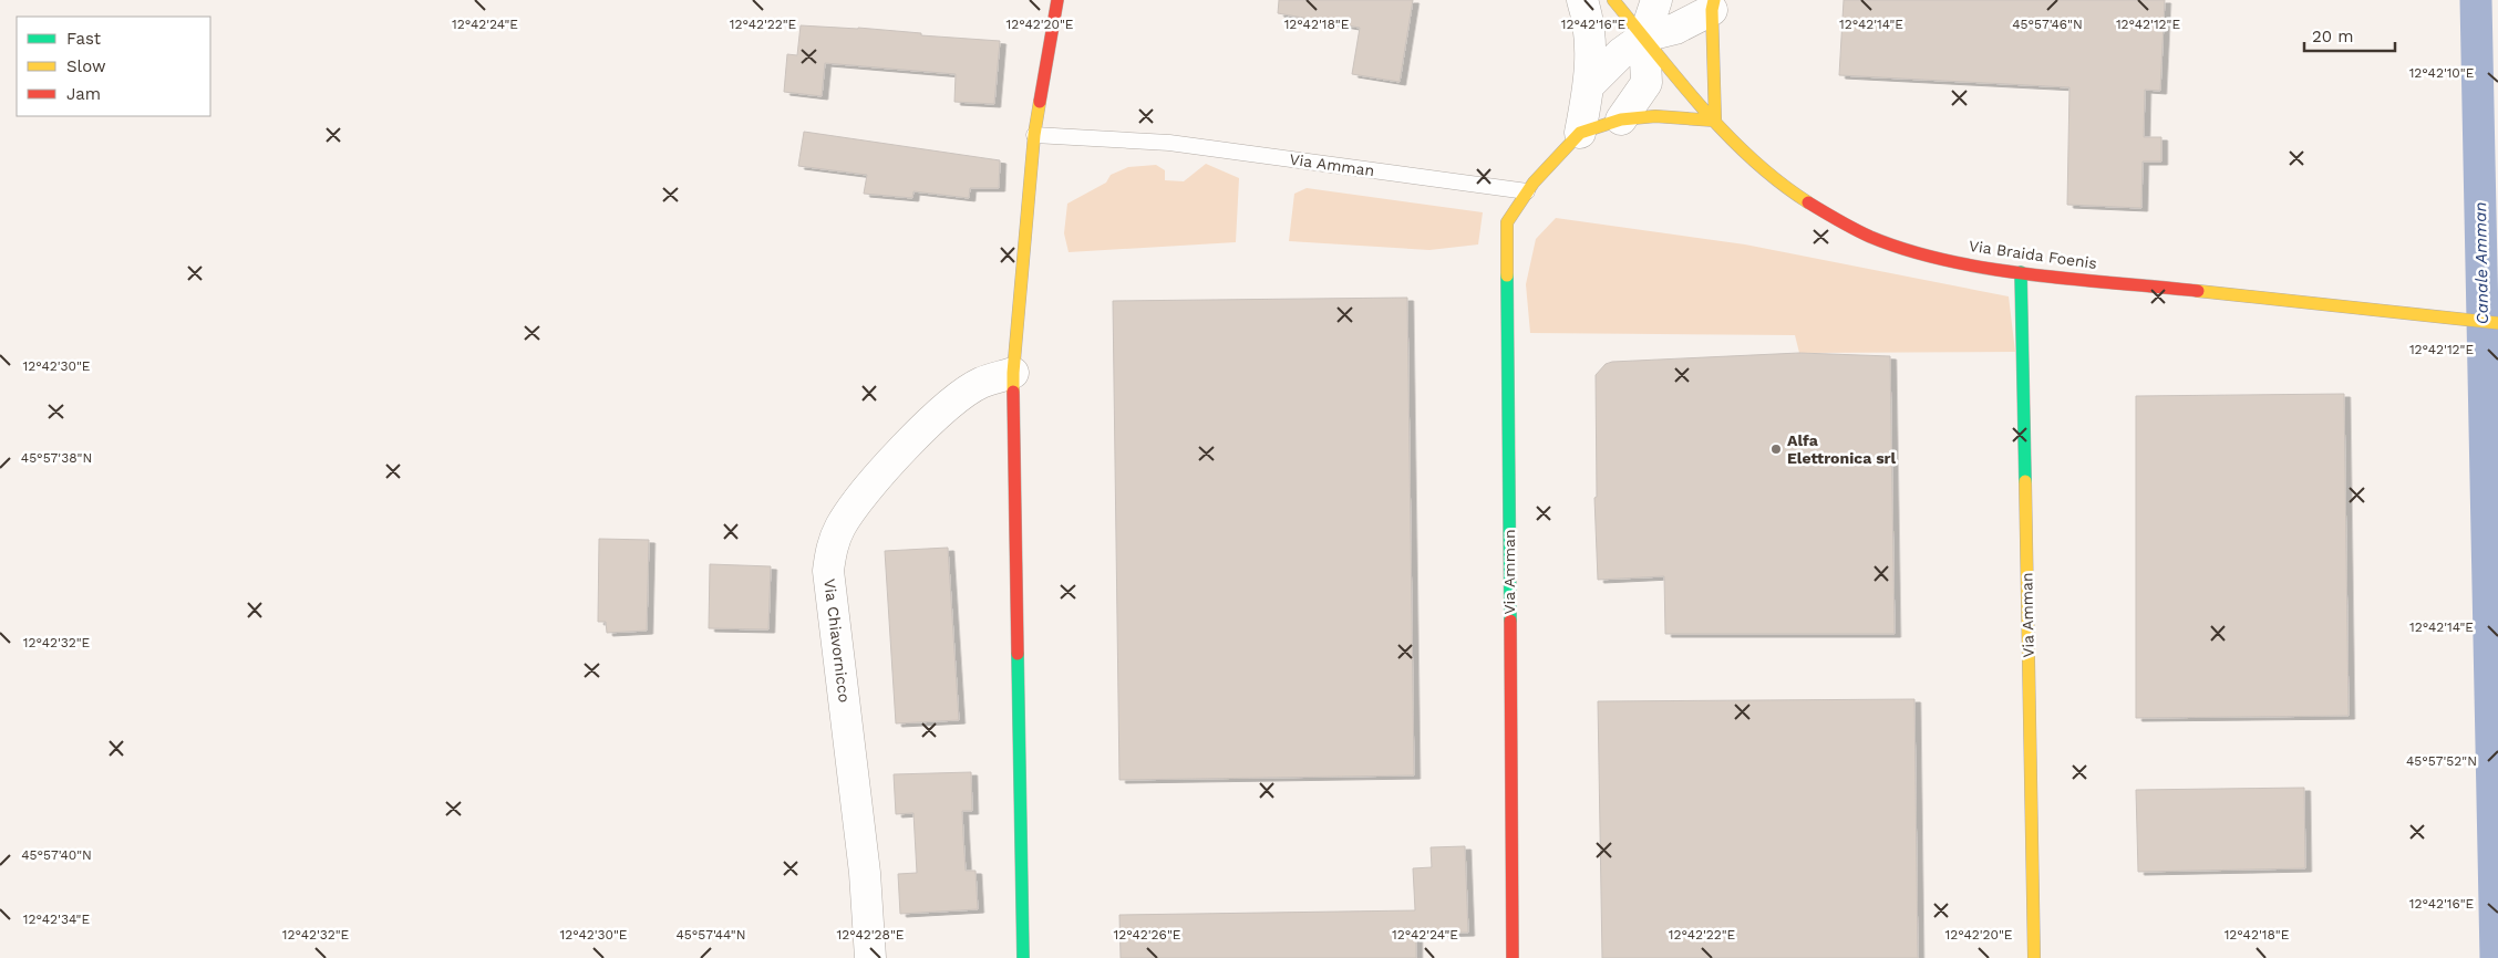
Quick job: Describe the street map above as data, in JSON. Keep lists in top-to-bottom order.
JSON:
{
  "streets": {
    "street": ["Via Amman", "Via Braida Foenis", "Via Chiavornicco"]
  },
  "crossings": [
    ["Via Amman", "Via Braida Foenis"]
  ],
  "water": ["Canale Amman"],
  "places": ["Alfa Elettronica srl"],
  "legend": ["Fast", "Slow", "Jam"],
  "scale_bar": "20 m",
  "coordinates": [
    "12°42'24\"E",
    "12°42'22\"E",
    "12°42'20\"E",
    "12°42'18\"E",
    "12°42'16\"E",
    "12°42'14\"E",
    "45°57'46\"N",
    "12°42'12\"E",
    "12°42'10\"E",
    "12°42'30\"E",
    "45°57'38\"N",
    "12°42'32\"E",
    "45°57'52\"N",
    "45°57'40\"N",
    "12°42'34\"E",
    "45°57'44\"N",
    "12°42'28\"E",
    "12°42'26\"E"
  ]
}
